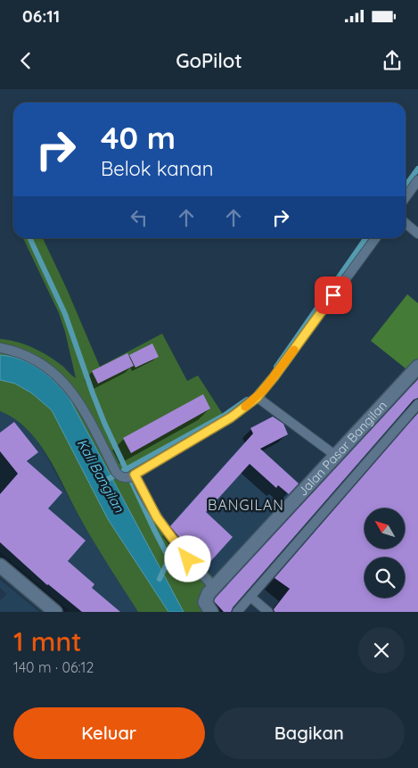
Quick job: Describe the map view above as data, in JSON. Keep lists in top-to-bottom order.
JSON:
{
  "streets": {
    "street": ["Jalan Pasar Bangilan"]
  },
  "districts": ["BANGILAN"],
  "water": ["Kali Bangilan"],
  "north": "top left",
  "page": {
    "status": "06:11",
    "header": "GoPilot",
    "turn": ["40 m", "Belok kanan"],
    "heading": ["1 mnt", "140 m · 06:12"],
    "buttons": ["Keluar", "Bagikan"]
  }
}
